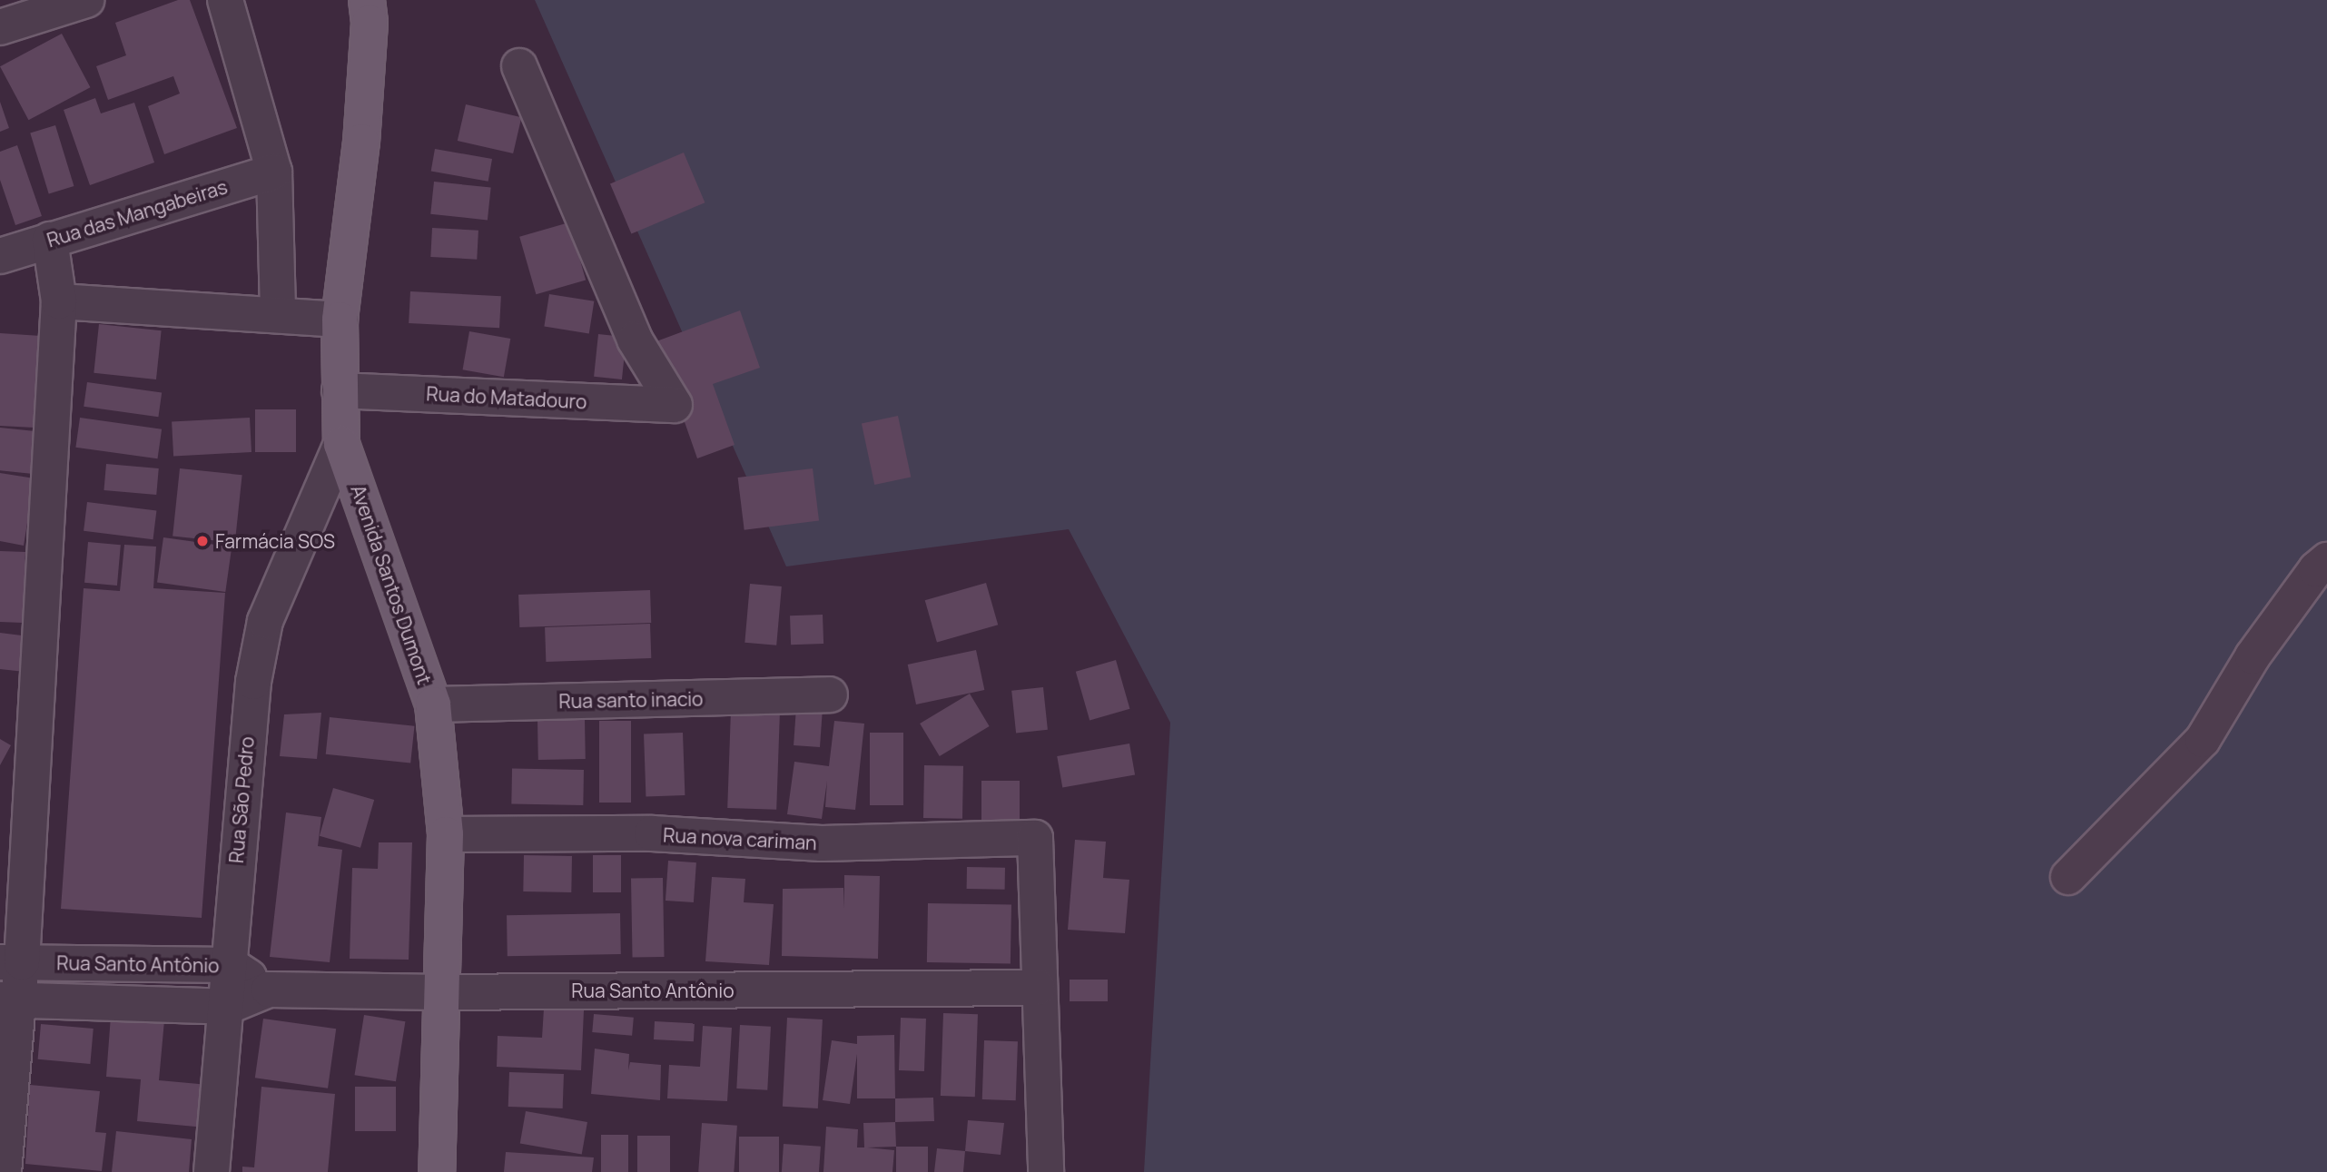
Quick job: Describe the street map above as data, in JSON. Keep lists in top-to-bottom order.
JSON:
{
  "streets": {
    "main road": ["Avenida Santos Dumont"],
    "street": [
      "Rua das Mangabeiras",
      "Rua do Matadouro",
      "Rua santo inacio",
      "Rua São Pedro",
      "Rua nova cariman",
      "Rua Santo Antônio"
    ]
  },
  "crossings": [
    ["Rua do Matadouro", "Avenida Santos Dumont"],
    ["Avenida Santos Dumont", "Rua santo inacio"],
    ["Avenida Santos Dumont", "Rua São Pedro"],
    ["Avenida Santos Dumont", "Rua nova cariman"],
    ["Avenida Santos Dumont", "Rua Santo Antônio"],
    ["Rua São Pedro", "Rua Santo Antônio"],
    ["Rua nova cariman", "Rua Santo Antônio"]
  ],
  "places": ["Farmácia SOS"]
}
